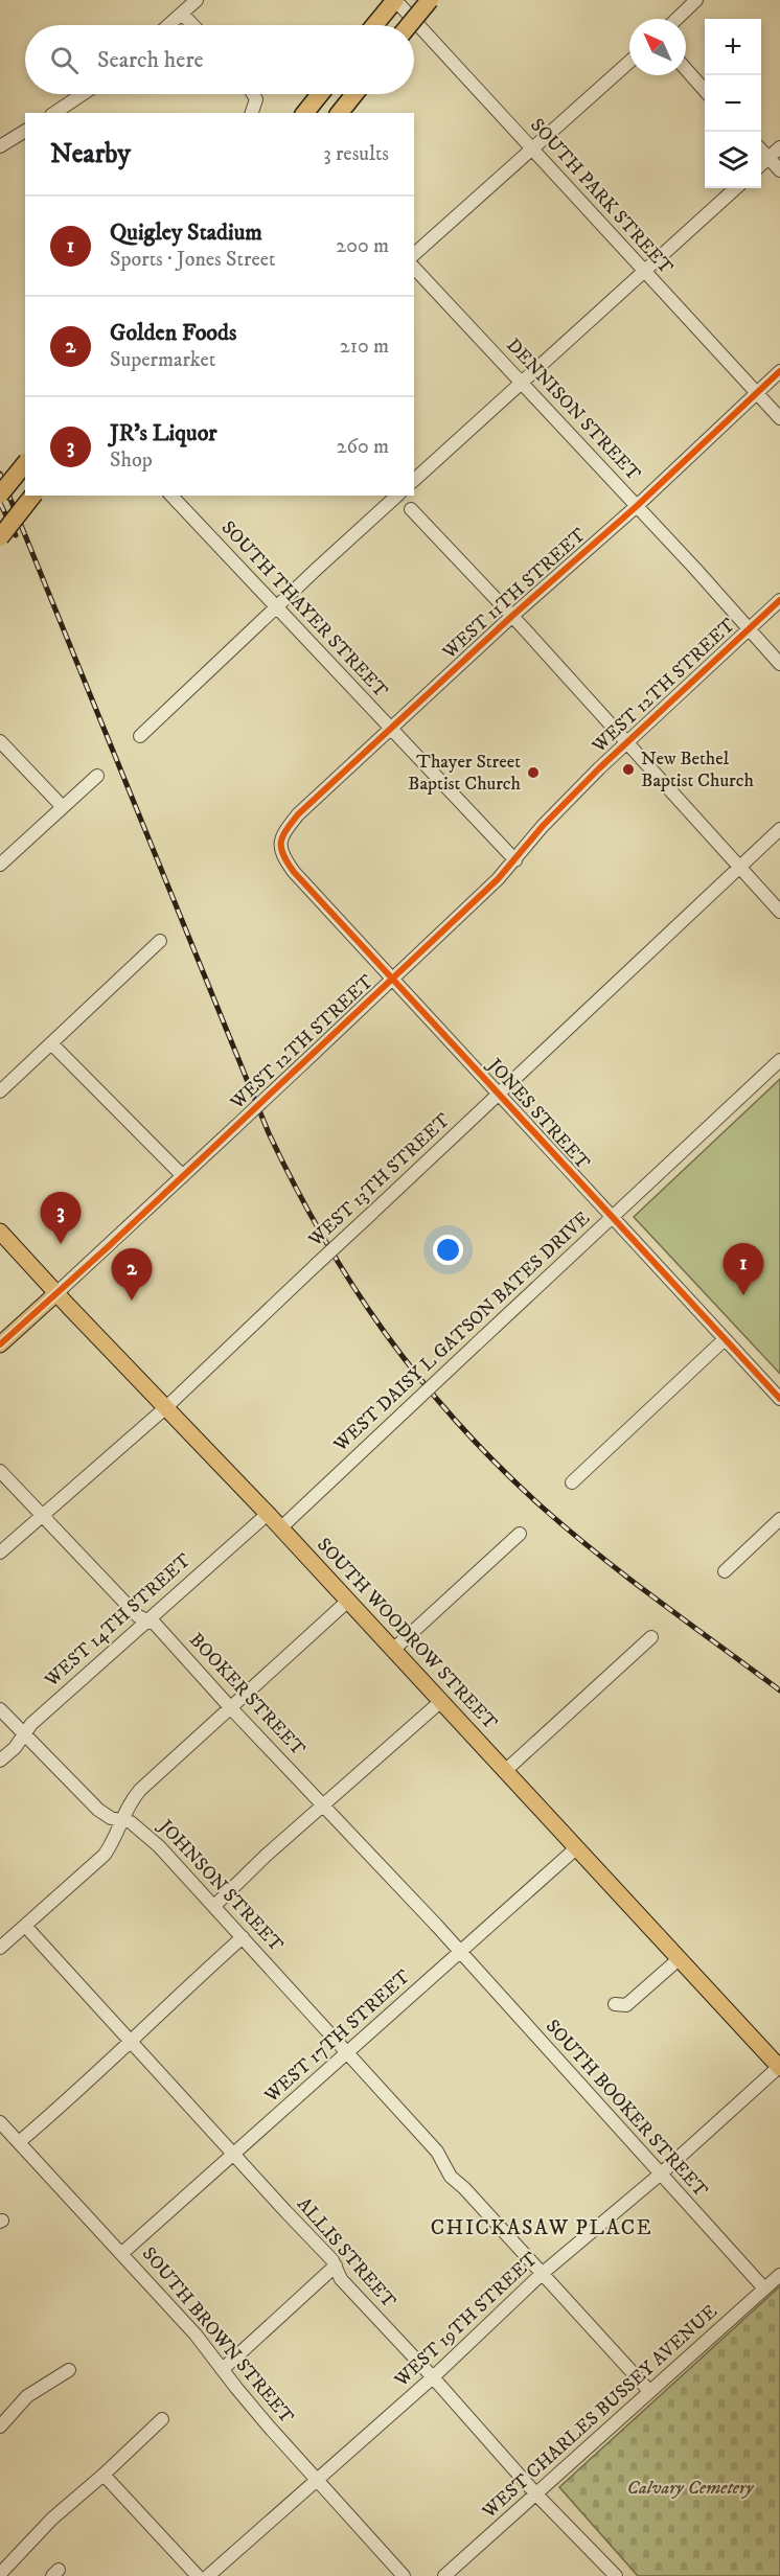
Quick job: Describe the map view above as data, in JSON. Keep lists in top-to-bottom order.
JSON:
{
  "streets": {
    "main road": ["WEST 12TH STREET", "SOUTH WOODROW STREET"],
    "street": [
      "SOUTH PARK STREET",
      "DENNISON STREET",
      "WEST 11TH STREET",
      "SOUTH THAYER STREET",
      "JONES STREET",
      "WEST 13TH STREET",
      "WEST DAISY L GATSON BATES DRIVE",
      "WEST 14TH STREET",
      "BOOKER STREET",
      "JOHNSON STREET",
      "WEST 17TH STREET",
      "SOUTH BOOKER STREET",
      "ALLIS STREET",
      "WEST 19TH STREET",
      "SOUTH BROWN STREET",
      "WEST CHARLES BUSSEY AVENUE"
    ]
  },
  "crossings": [
    ["SOUTH PARK STREET", "WEST 11TH STREET"],
    ["DENNISON STREET", "WEST 11TH STREET"],
    ["DENNISON STREET", "WEST 12TH STREET"],
    ["WEST 11TH STREET", "SOUTH THAYER STREET"],
    ["WEST 11TH STREET", "JONES STREET"],
    ["SOUTH THAYER STREET", "WEST 12TH STREET"],
    ["WEST 12TH STREET", "JONES STREET"],
    ["WEST 12TH STREET", "SOUTH WOODROW STREET"],
    ["JONES STREET", "WEST 13TH STREET"],
    ["JONES STREET", "WEST DAISY L GATSON BATES DRIVE"],
    ["WEST 13TH STREET", "SOUTH WOODROW STREET"],
    ["WEST 13TH STREET", "BOOKER STREET"],
    ["WEST DAISY L GATSON BATES DRIVE", "SOUTH WOODROW STREET"],
    ["WEST 14TH STREET", "SOUTH WOODROW STREET"],
    ["WEST 14TH STREET", "BOOKER STREET"],
    ["WEST 14TH STREET", "JOHNSON STREET"],
    ["SOUTH WOODROW STREET", "WEST 17TH STREET"],
    ["SOUTH WOODROW STREET", "WEST 19TH STREET"],
    ["BOOKER STREET", "WEST 17TH STREET"],
    ["BOOKER STREET", "SOUTH BOOKER STREET"],
    ["JOHNSON STREET", "WEST 17TH STREET"],
    ["JOHNSON STREET", "WEST 19TH STREET"],
    ["JOHNSON STREET", "WEST CHARLES BUSSEY AVENUE"],
    ["WEST 17TH STREET", "SOUTH BOOKER STREET"],
    ["WEST 17TH STREET", "ALLIS STREET"],
    ["WEST 17TH STREET", "SOUTH BROWN STREET"],
    ["SOUTH BOOKER STREET", "WEST 19TH STREET"],
    ["SOUTH BOOKER STREET", "WEST CHARLES BUSSEY AVENUE"],
    ["ALLIS STREET", "WEST 19TH STREET"],
    ["ALLIS STREET", "WEST CHARLES BUSSEY AVENUE"],
    ["WEST 19TH STREET", "SOUTH BROWN STREET"]
  ],
  "districts": ["CHICKASAW PLACE"],
  "parks": ["Calvary Cemetery"],
  "places": ["New Bethel Baptist Church", "Thayer Street Baptist Church"],
  "north": "top left",
  "page": {
    "map_buttons": ["+", "−"],
    "search": "Search here",
    "heading": ["Nearby", "3 results"],
    "list": [
      {
        "mark": "1",
        "name": "Quigley Stadium",
        "note": "Sports · Jones Street",
        "value": "200 m"
      },
      {
        "mark": "2",
        "name": "Golden Foods",
        "note": "Supermarket",
        "value": "210 m"
      },
      {
        "mark": "3",
        "name": "JR's Liquor",
        "note": "Shop",
        "value": "260 m"
      }
    ],
    "pins": ["3", "1", "2"]
  }
}
